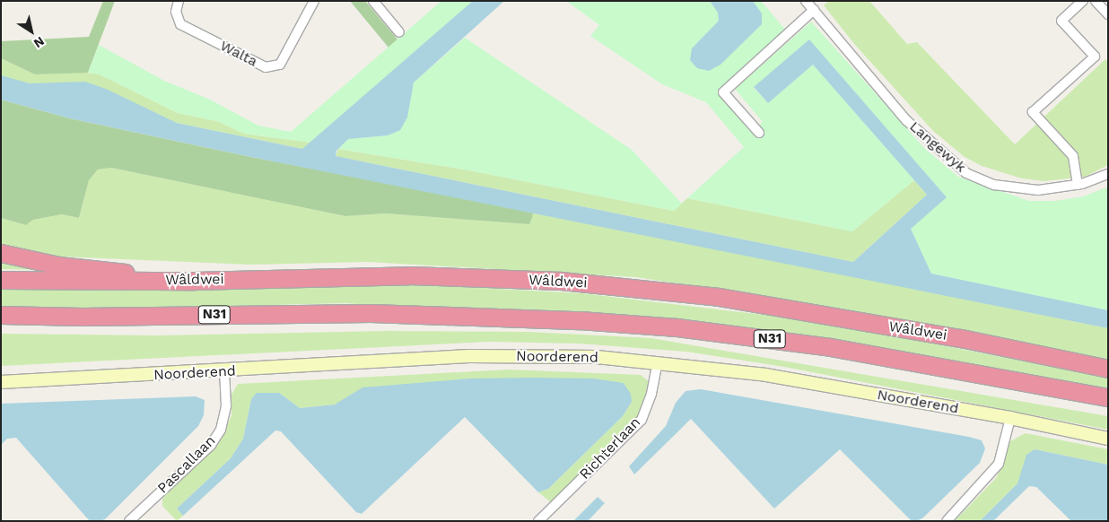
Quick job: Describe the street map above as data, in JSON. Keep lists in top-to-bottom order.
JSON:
{
  "streets": {
    "highway": ["Wâldwei", "N31"],
    "street": [
      "Walta",
      "Langewyk",
      "Noorderend",
      "Richterlaan",
      "Pascallaan"
    ]
  },
  "crossings": [
    ["Wâldwei", "N31"],
    ["Noorderend", "Richterlaan"],
    ["Noorderend", "Pascallaan"]
  ],
  "north": "bottom right"
}
